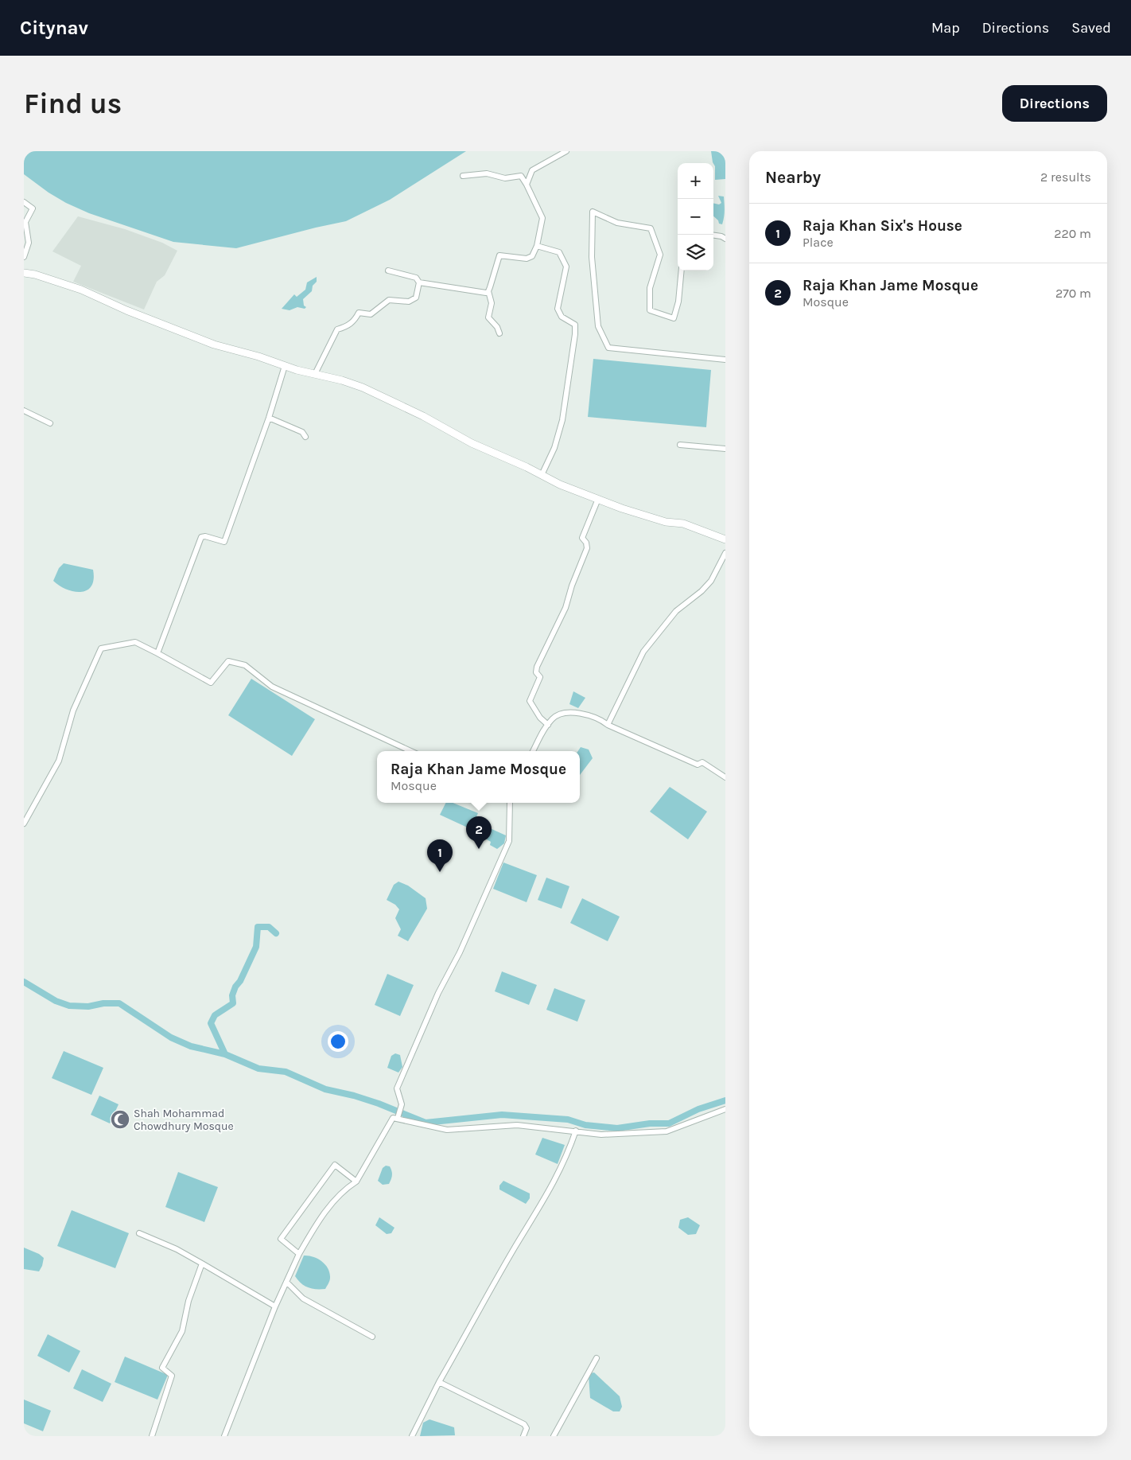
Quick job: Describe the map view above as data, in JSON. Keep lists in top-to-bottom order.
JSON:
{
  "places": {
    "mosque": ["Shah Mohammad Chowdhury Mosque"]
  },
  "page": {
    "header": "Citynav",
    "nav": ["Map", "Directions", "Saved"],
    "buttons": "Directions",
    "title": "Find us",
    "heading": ["Nearby", "2 results"],
    "map_buttons": ["+", "−"],
    "list": [
      {
        "mark": "1",
        "name": "Raja Khan Six's House",
        "note": "Place",
        "value": "220 m"
      },
      {
        "mark": "2",
        "name": "Raja Khan Jame Mosque",
        "note": "Mosque",
        "value": "270 m"
      }
    ],
    "popup": ["Raja Khan Jame Mosque", "Mosque"],
    "pins": ["2", "1"]
  }
}
